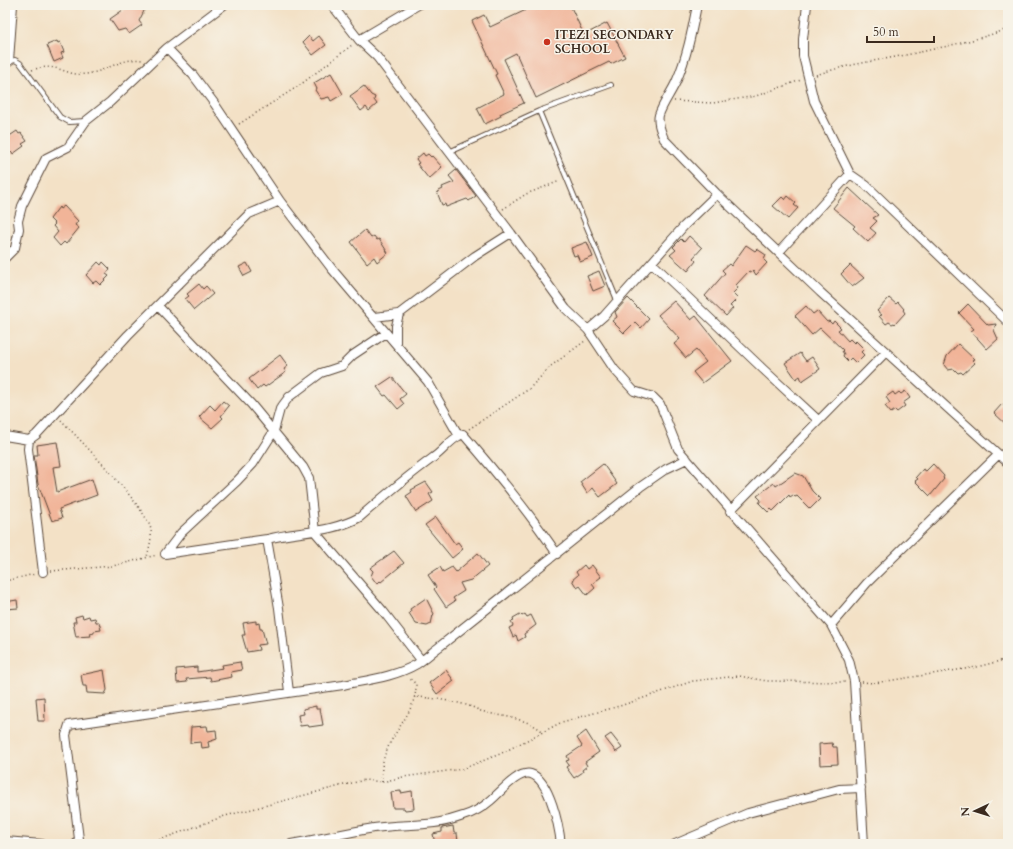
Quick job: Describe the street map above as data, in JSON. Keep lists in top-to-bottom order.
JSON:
{
  "places": ["ITEZI SECONDARY SCHOOL"],
  "scale_bar": "50 m",
  "north": "left"
}
